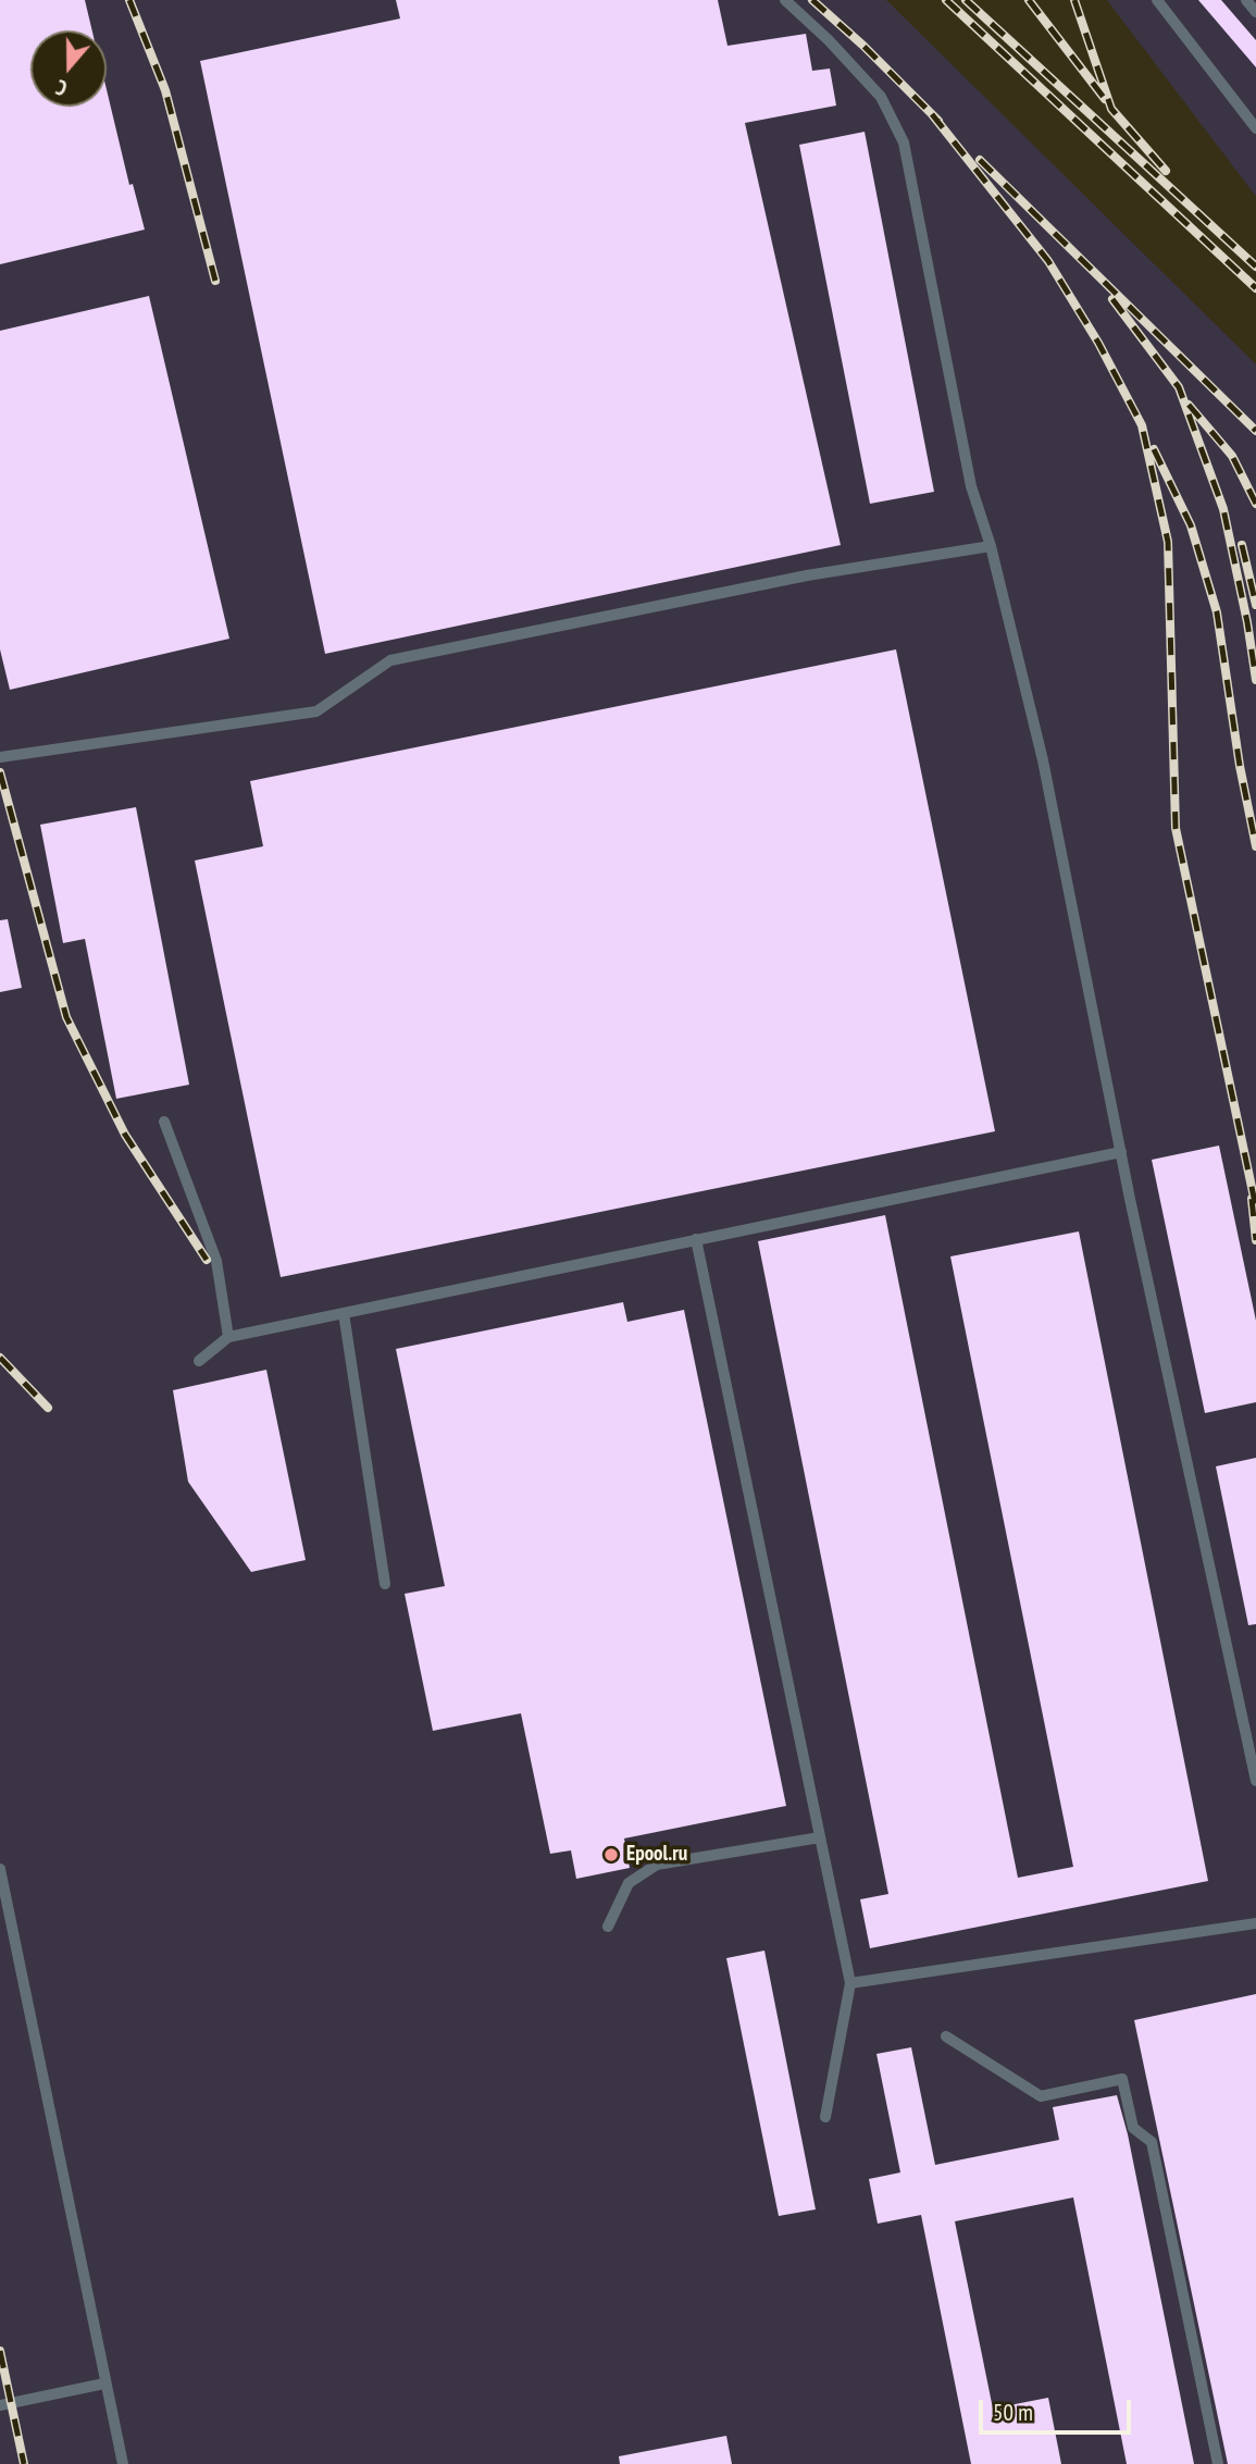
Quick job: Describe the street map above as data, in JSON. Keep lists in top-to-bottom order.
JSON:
{
  "places": ["Epool.ru"],
  "scale_bar": "50 m",
  "north": "bottom"
}
